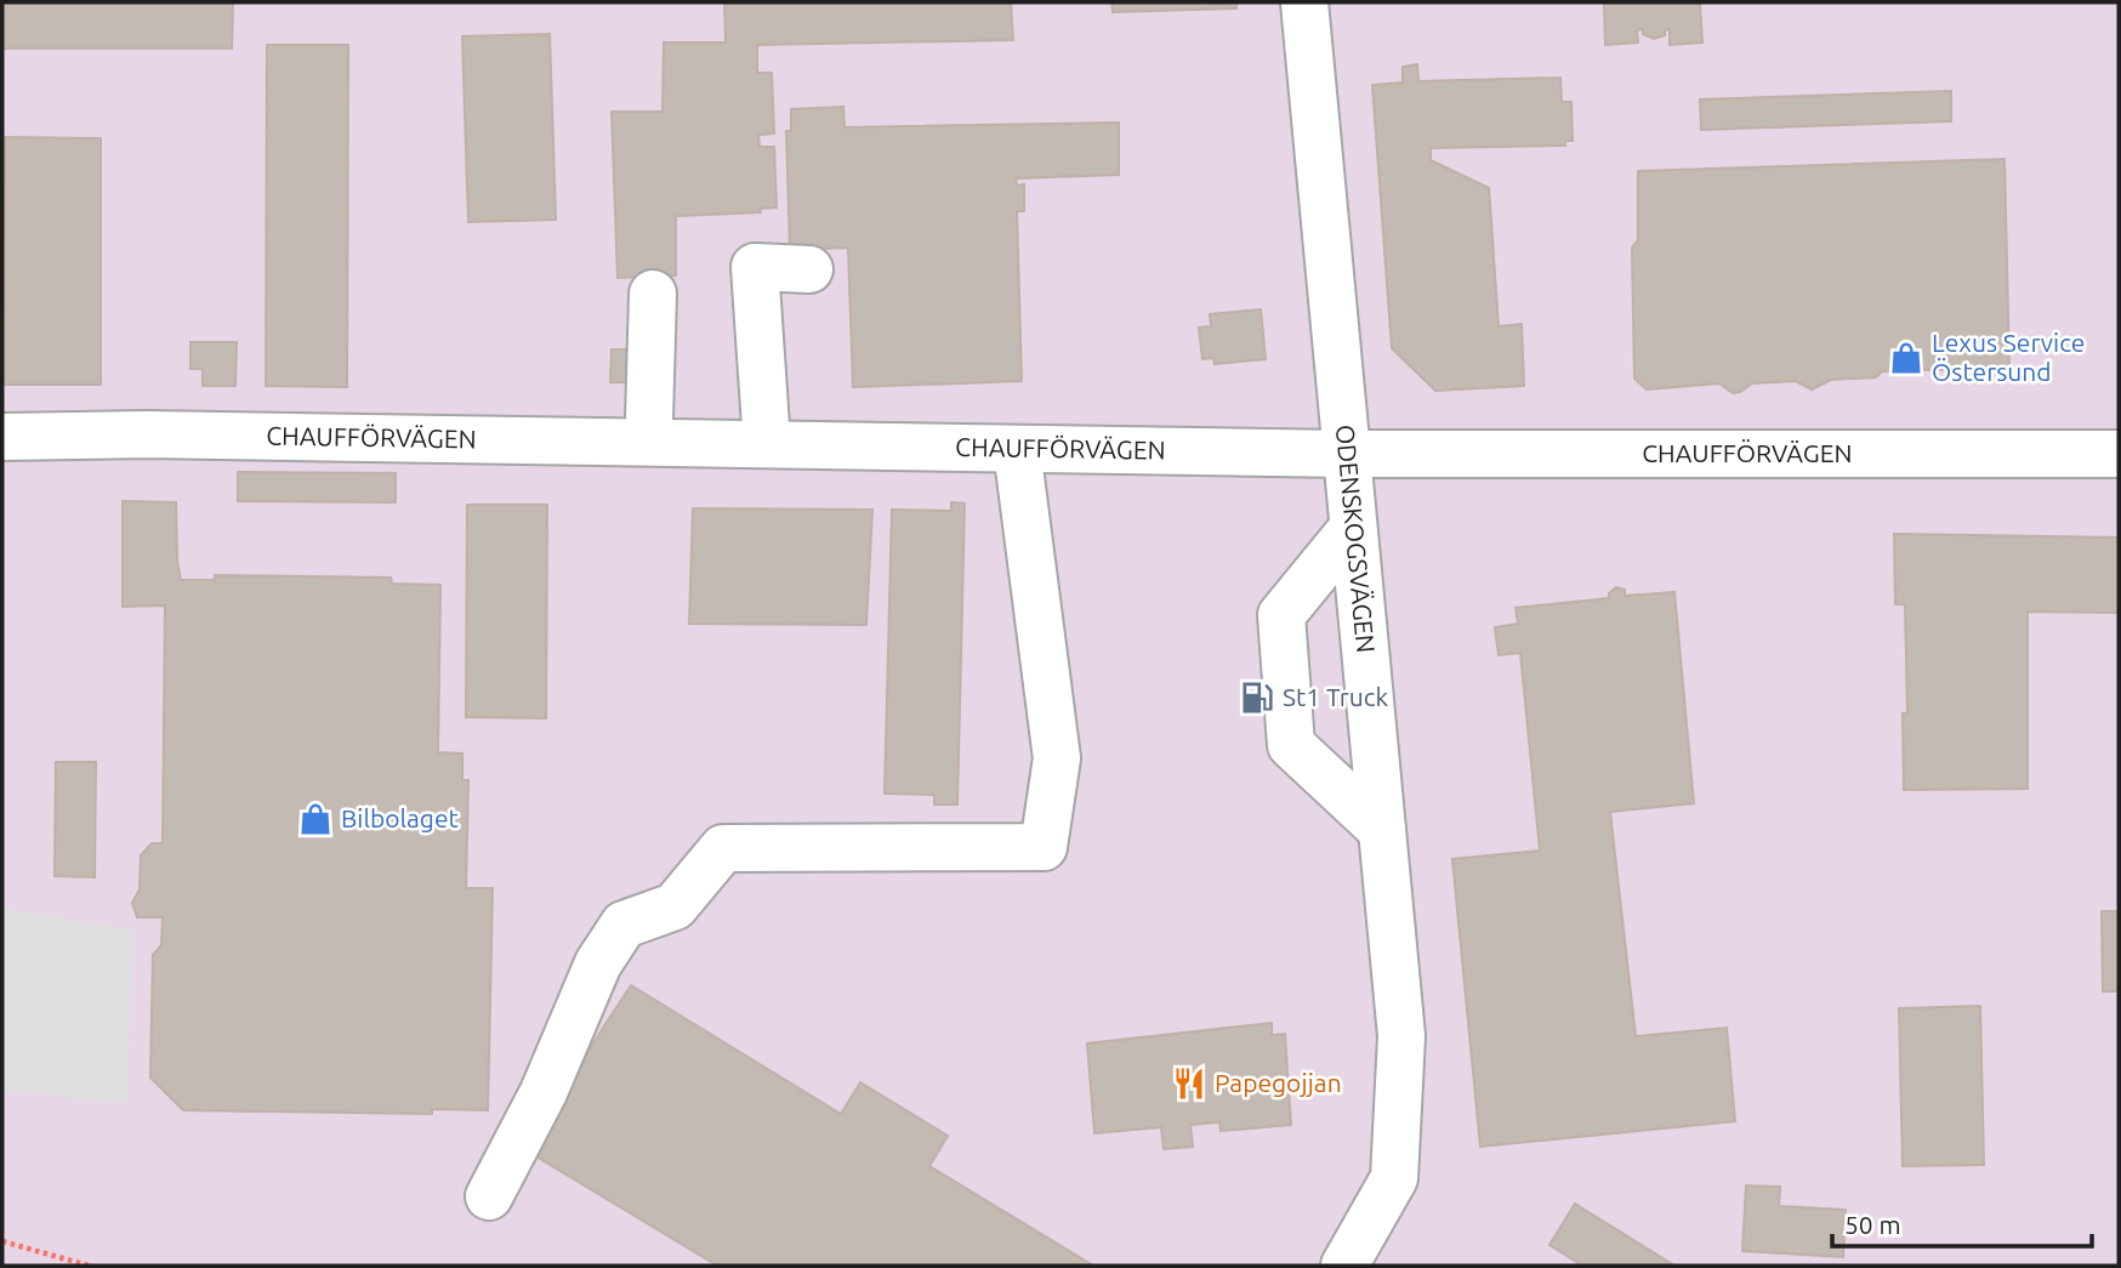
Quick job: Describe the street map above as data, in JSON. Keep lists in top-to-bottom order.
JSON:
{
  "streets": {
    "street": ["CHAUFFÖRVÄGEN", "ODENSKOGSVÄGEN"]
  },
  "crossings": [
    ["CHAUFFÖRVÄGEN", "ODENSKOGSVÄGEN"]
  ],
  "places": {
    "shop": ["Lexus Service Östersund", "Bilbolaget"],
    "fuel station": ["St1 Truck"],
    "restaurant": ["Papegojjan"]
  },
  "scale_bar": "50 m"
}
